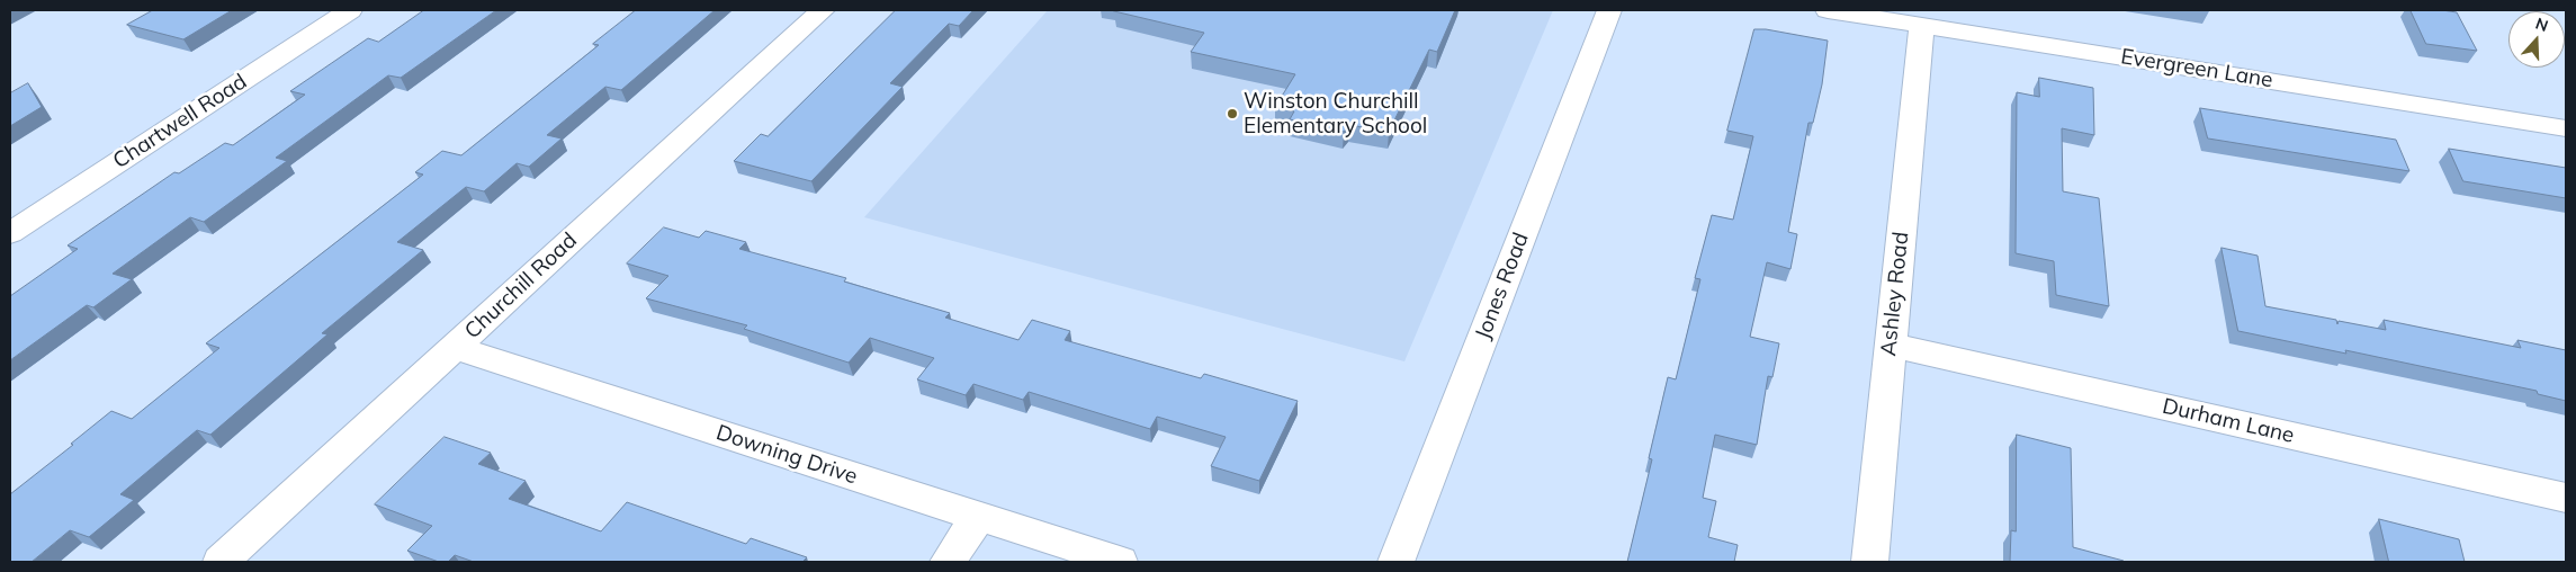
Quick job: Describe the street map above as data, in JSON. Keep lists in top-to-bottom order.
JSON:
{
  "streets": {
    "street": [
      "Evergreen Lane",
      "Chartwell Road",
      "Churchill Road",
      "Jones Road",
      "Ashley Road",
      "Durham Lane",
      "Downing Drive"
    ]
  },
  "crossings": [
    ["Evergreen Lane", "Ashley Road"],
    ["Churchill Road", "Downing Drive"],
    ["Ashley Road", "Durham Lane"]
  ],
  "places": ["Winston Churchill Elementary School"],
  "north": "top"
}
